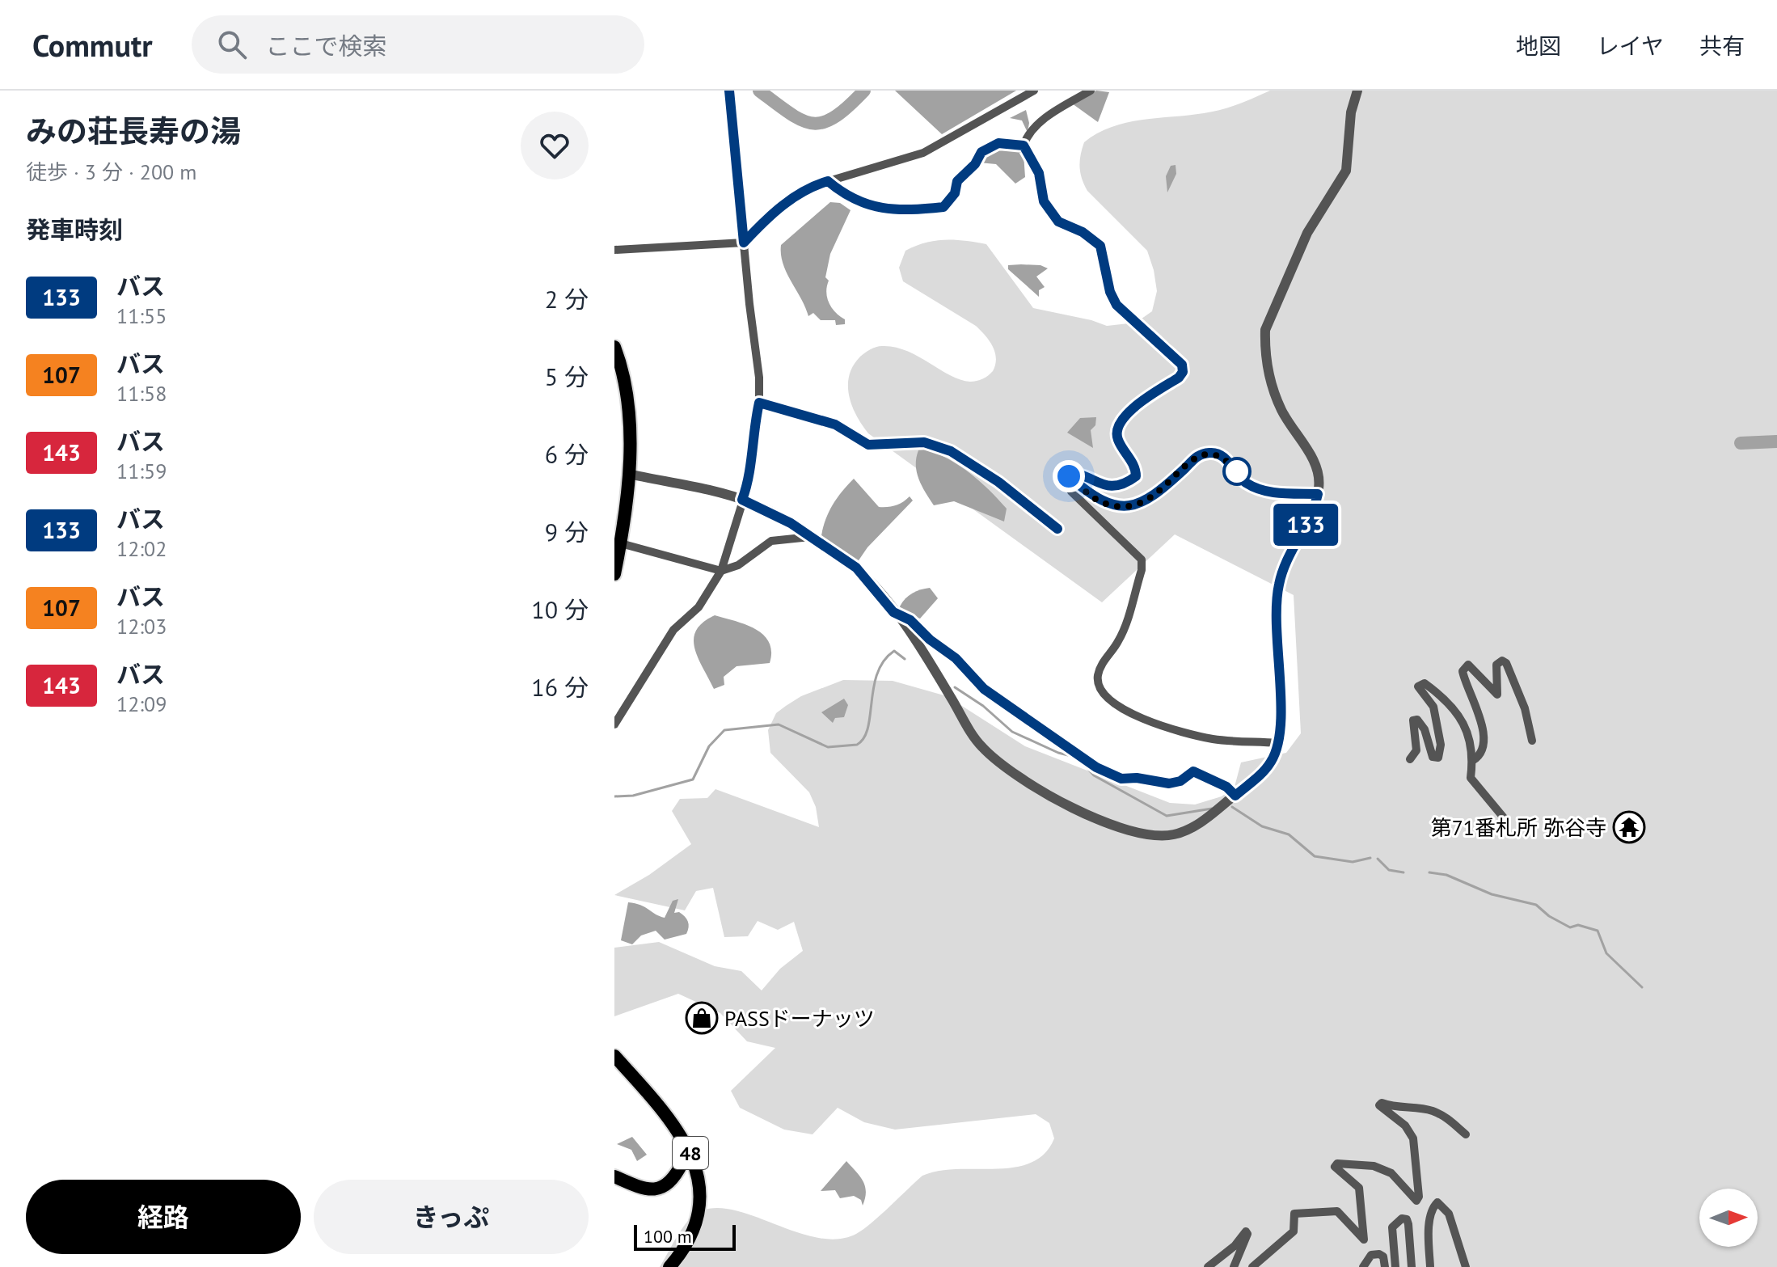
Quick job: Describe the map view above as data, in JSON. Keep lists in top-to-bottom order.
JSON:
{
  "streets": {
    "main road": ["48"]
  },
  "places": {
    "temple": ["第71番札所 弥谷寺"],
    "shop": ["PASSドーナッツ"]
  },
  "lines": ["bus line 133"],
  "scale_bar": "100 m",
  "north": "right",
  "page": {
    "header": "Commutr",
    "search": "ここで検索",
    "nav": ["地図", "レイヤ", "共有"],
    "heading": [
      ["みの荘長寿の湯", "徒歩 · 3 分 · 200 m"],
      "発車時刻"
    ],
    "on_map": "133",
    "list": [
      {
        "mark": "133",
        "name": "バス",
        "note": "11:55",
        "value": "2 分"
      },
      {
        "mark": "107",
        "name": "バス",
        "note": "11:58",
        "value": "5 分"
      },
      {
        "mark": "143",
        "name": "バス",
        "note": "11:59",
        "value": "6 分"
      },
      {
        "mark": "133",
        "name": "バス",
        "note": "12:02",
        "value": "9 分"
      },
      {
        "mark": "107",
        "name": "バス",
        "note": "12:03",
        "value": "10 分"
      },
      {
        "mark": "143",
        "name": "バス",
        "note": "12:09",
        "value": "16 分"
      }
    ],
    "buttons": ["経路", "きっぷ"],
    "scale": "100 m"
  }
}
